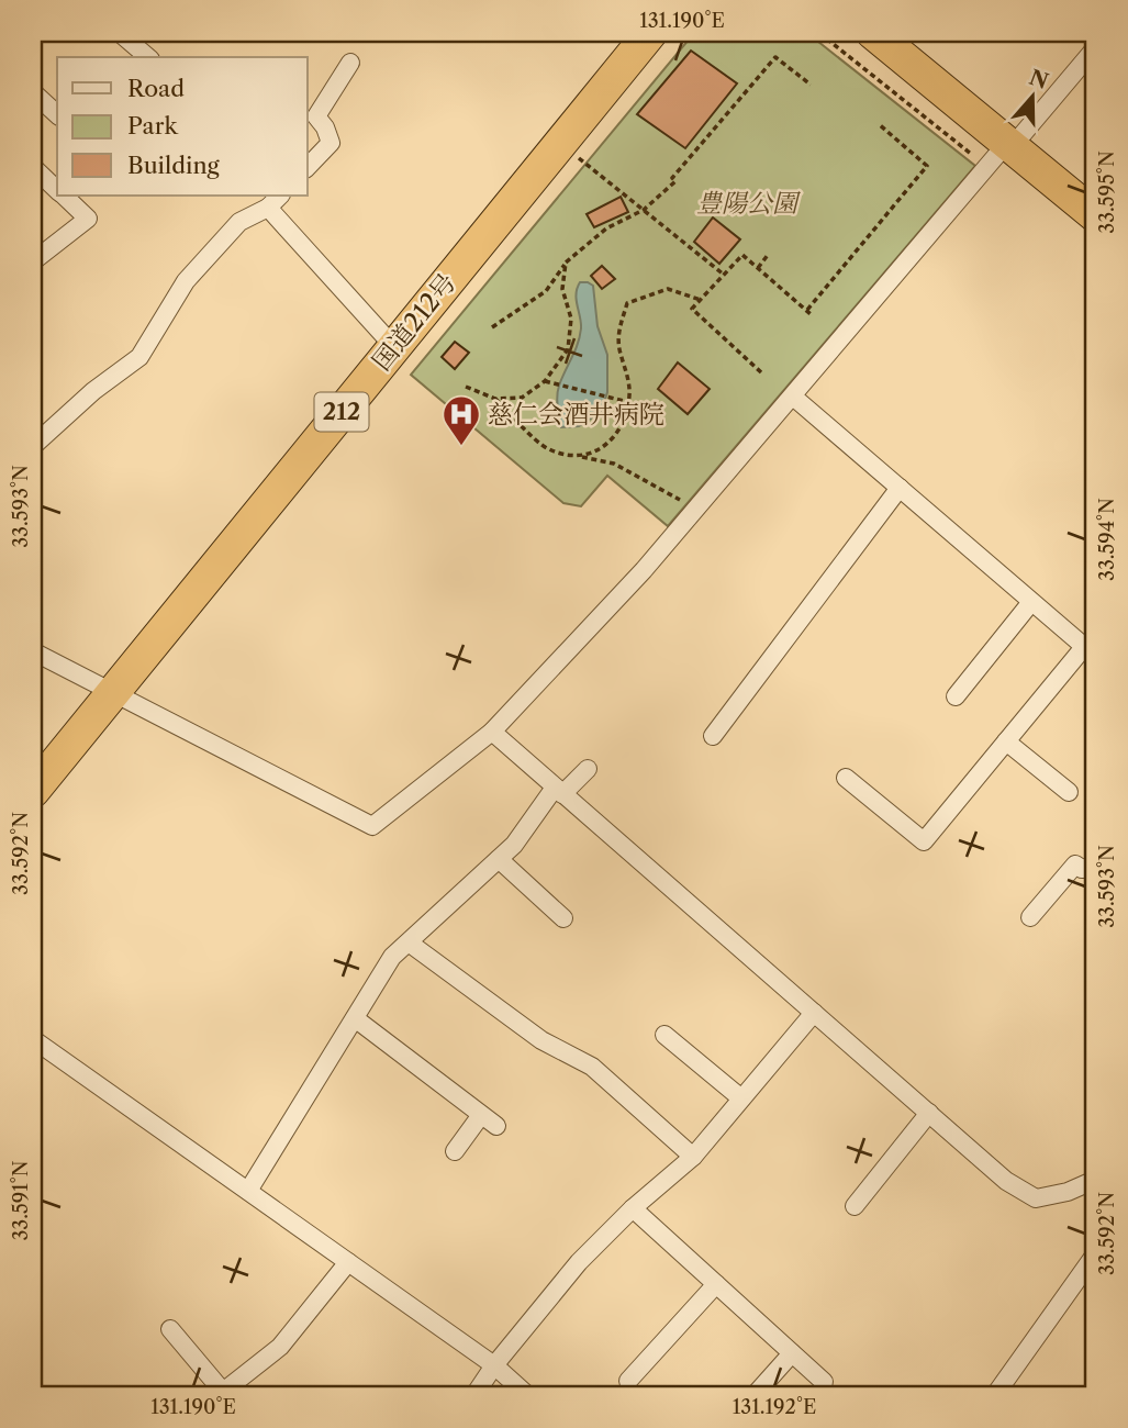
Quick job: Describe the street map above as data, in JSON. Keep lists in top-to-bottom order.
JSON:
{
  "streets": {
    "highway": ["国道212号", "212"]
  },
  "parks": ["豊陽公園"],
  "places": {
    "hospital": ["慈仁会酒井病院"]
  },
  "legend": ["Road", "Park", "Building"],
  "north": "top",
  "coordinates": [
    "131.190°E",
    "33.595°N",
    "33.593°N",
    "33.594°N",
    "33.592°N",
    "33.591°N",
    "131.192°E"
  ]
}
